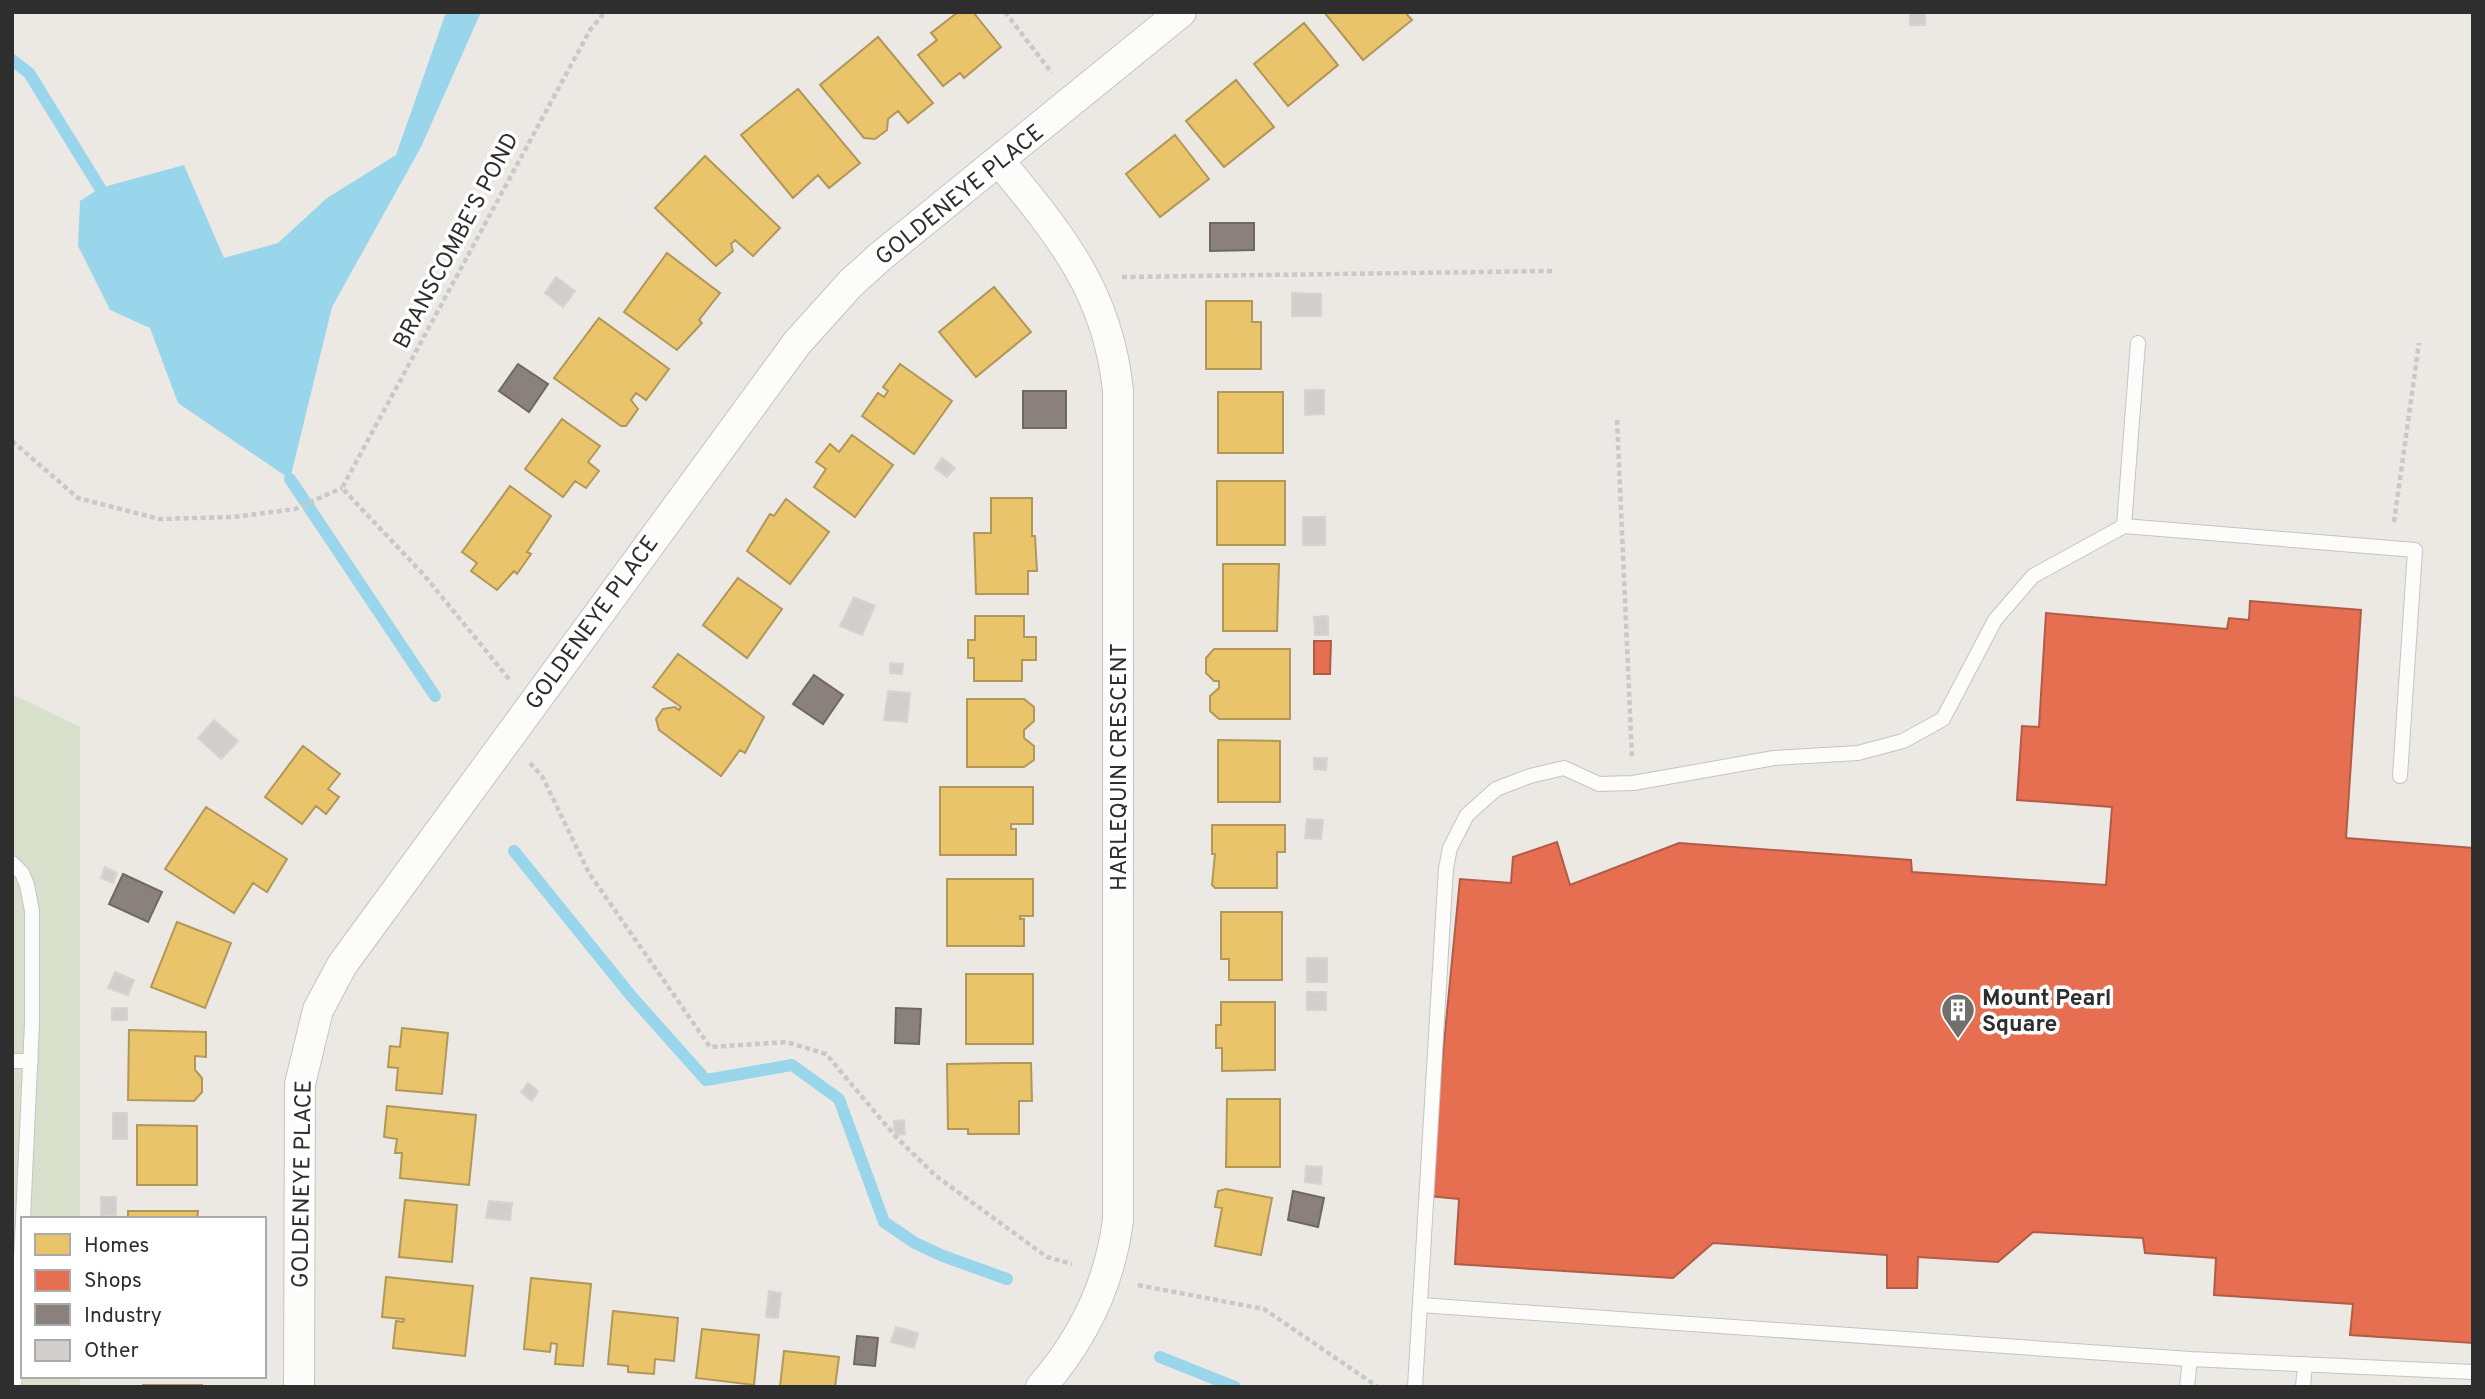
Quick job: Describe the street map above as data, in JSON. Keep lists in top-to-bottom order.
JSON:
{
  "streets": {
    "street": ["GOLDENEYE PLACE", "HARLEQUIN CRESCENT"],
    "path": ["BRANSCOMBE'S POND"]
  },
  "crossings": [
    ["GOLDENEYE PLACE", "HARLEQUIN CRESCENT"]
  ],
  "places": {
    "building": ["Mount Pearl Square"]
  },
  "legend": [
    "Homes",
    "Shops",
    "Industry",
    "Other"
  ]
}
